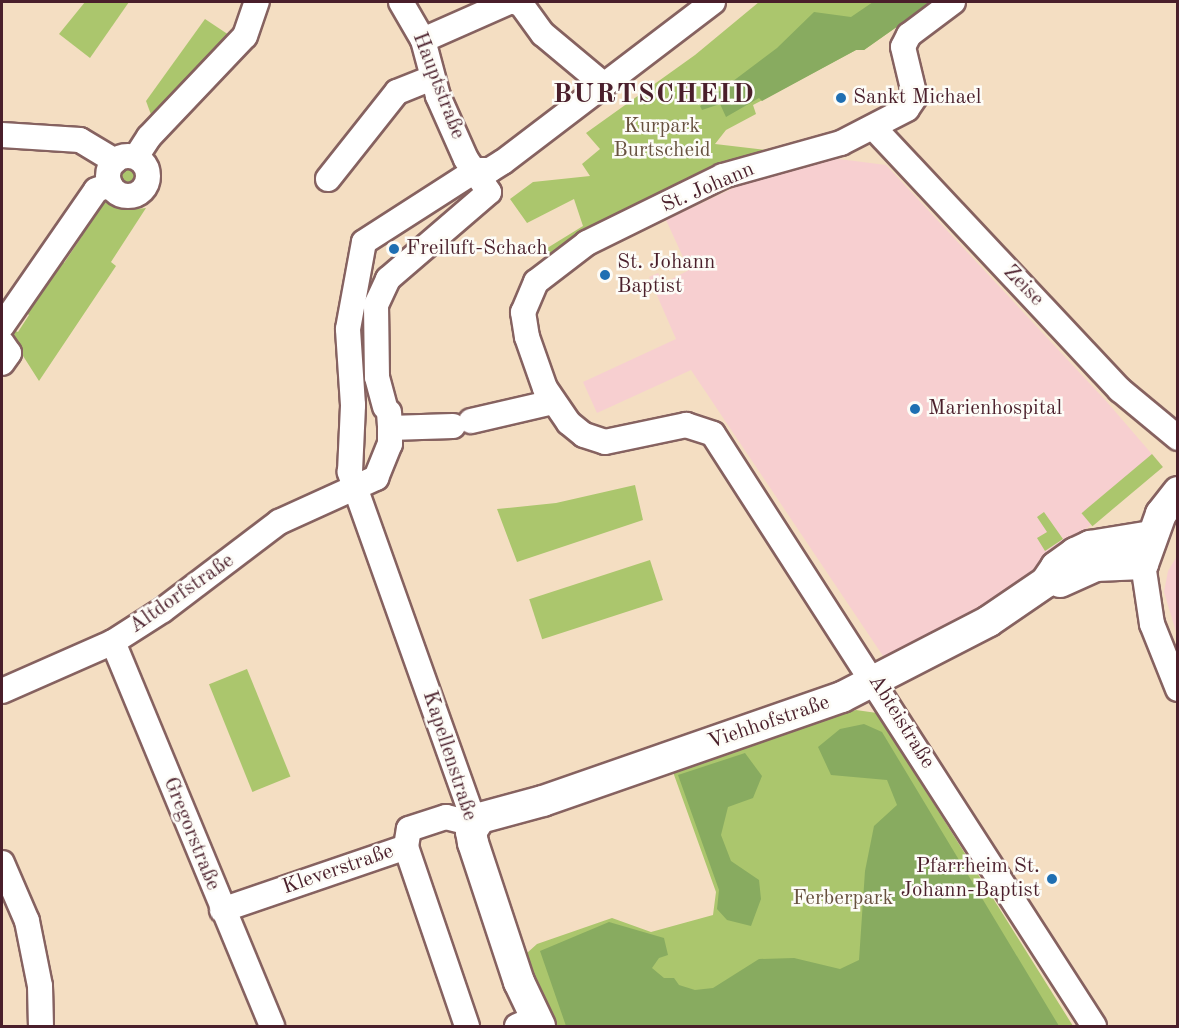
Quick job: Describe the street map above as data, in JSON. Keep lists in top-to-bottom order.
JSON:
{
  "streets": {
    "main road": ["Viehhofstraße", "Kapellenstraße"],
    "street": [
      "Hauptstraße",
      "St. Johann",
      "Zeise",
      "Altdorfstraße",
      "Abteistraße",
      "Gregorstraße",
      "Kleverstraße"
    ]
  },
  "crossings": [
    ["Hauptstraße", "Altdorfstraße"],
    ["Hauptstraße", "Kapellenstraße"],
    ["St. Johann", "Zeise"],
    ["St. Johann", "Abteistraße"],
    ["Altdorfstraße", "Kapellenstraße"],
    ["Altdorfstraße", "Gregorstraße"],
    ["Abteistraße", "Viehhofstraße"],
    ["Viehhofstraße", "Kapellenstraße"],
    ["Viehhofstraße", "Kleverstraße"],
    ["Kapellenstraße", "Kleverstraße"],
    ["Gregorstraße", "Kleverstraße"]
  ],
  "districts": ["BURTSCHEID"],
  "parks": ["Kurpark Burtscheid", "Ferberpark"],
  "places": [
    "Sankt Michael",
    "Freiluft-Schach",
    "St. Johann Baptist",
    "Marienhospital",
    "Pfarrheim St. Johann-Baptist"
  ]
}
